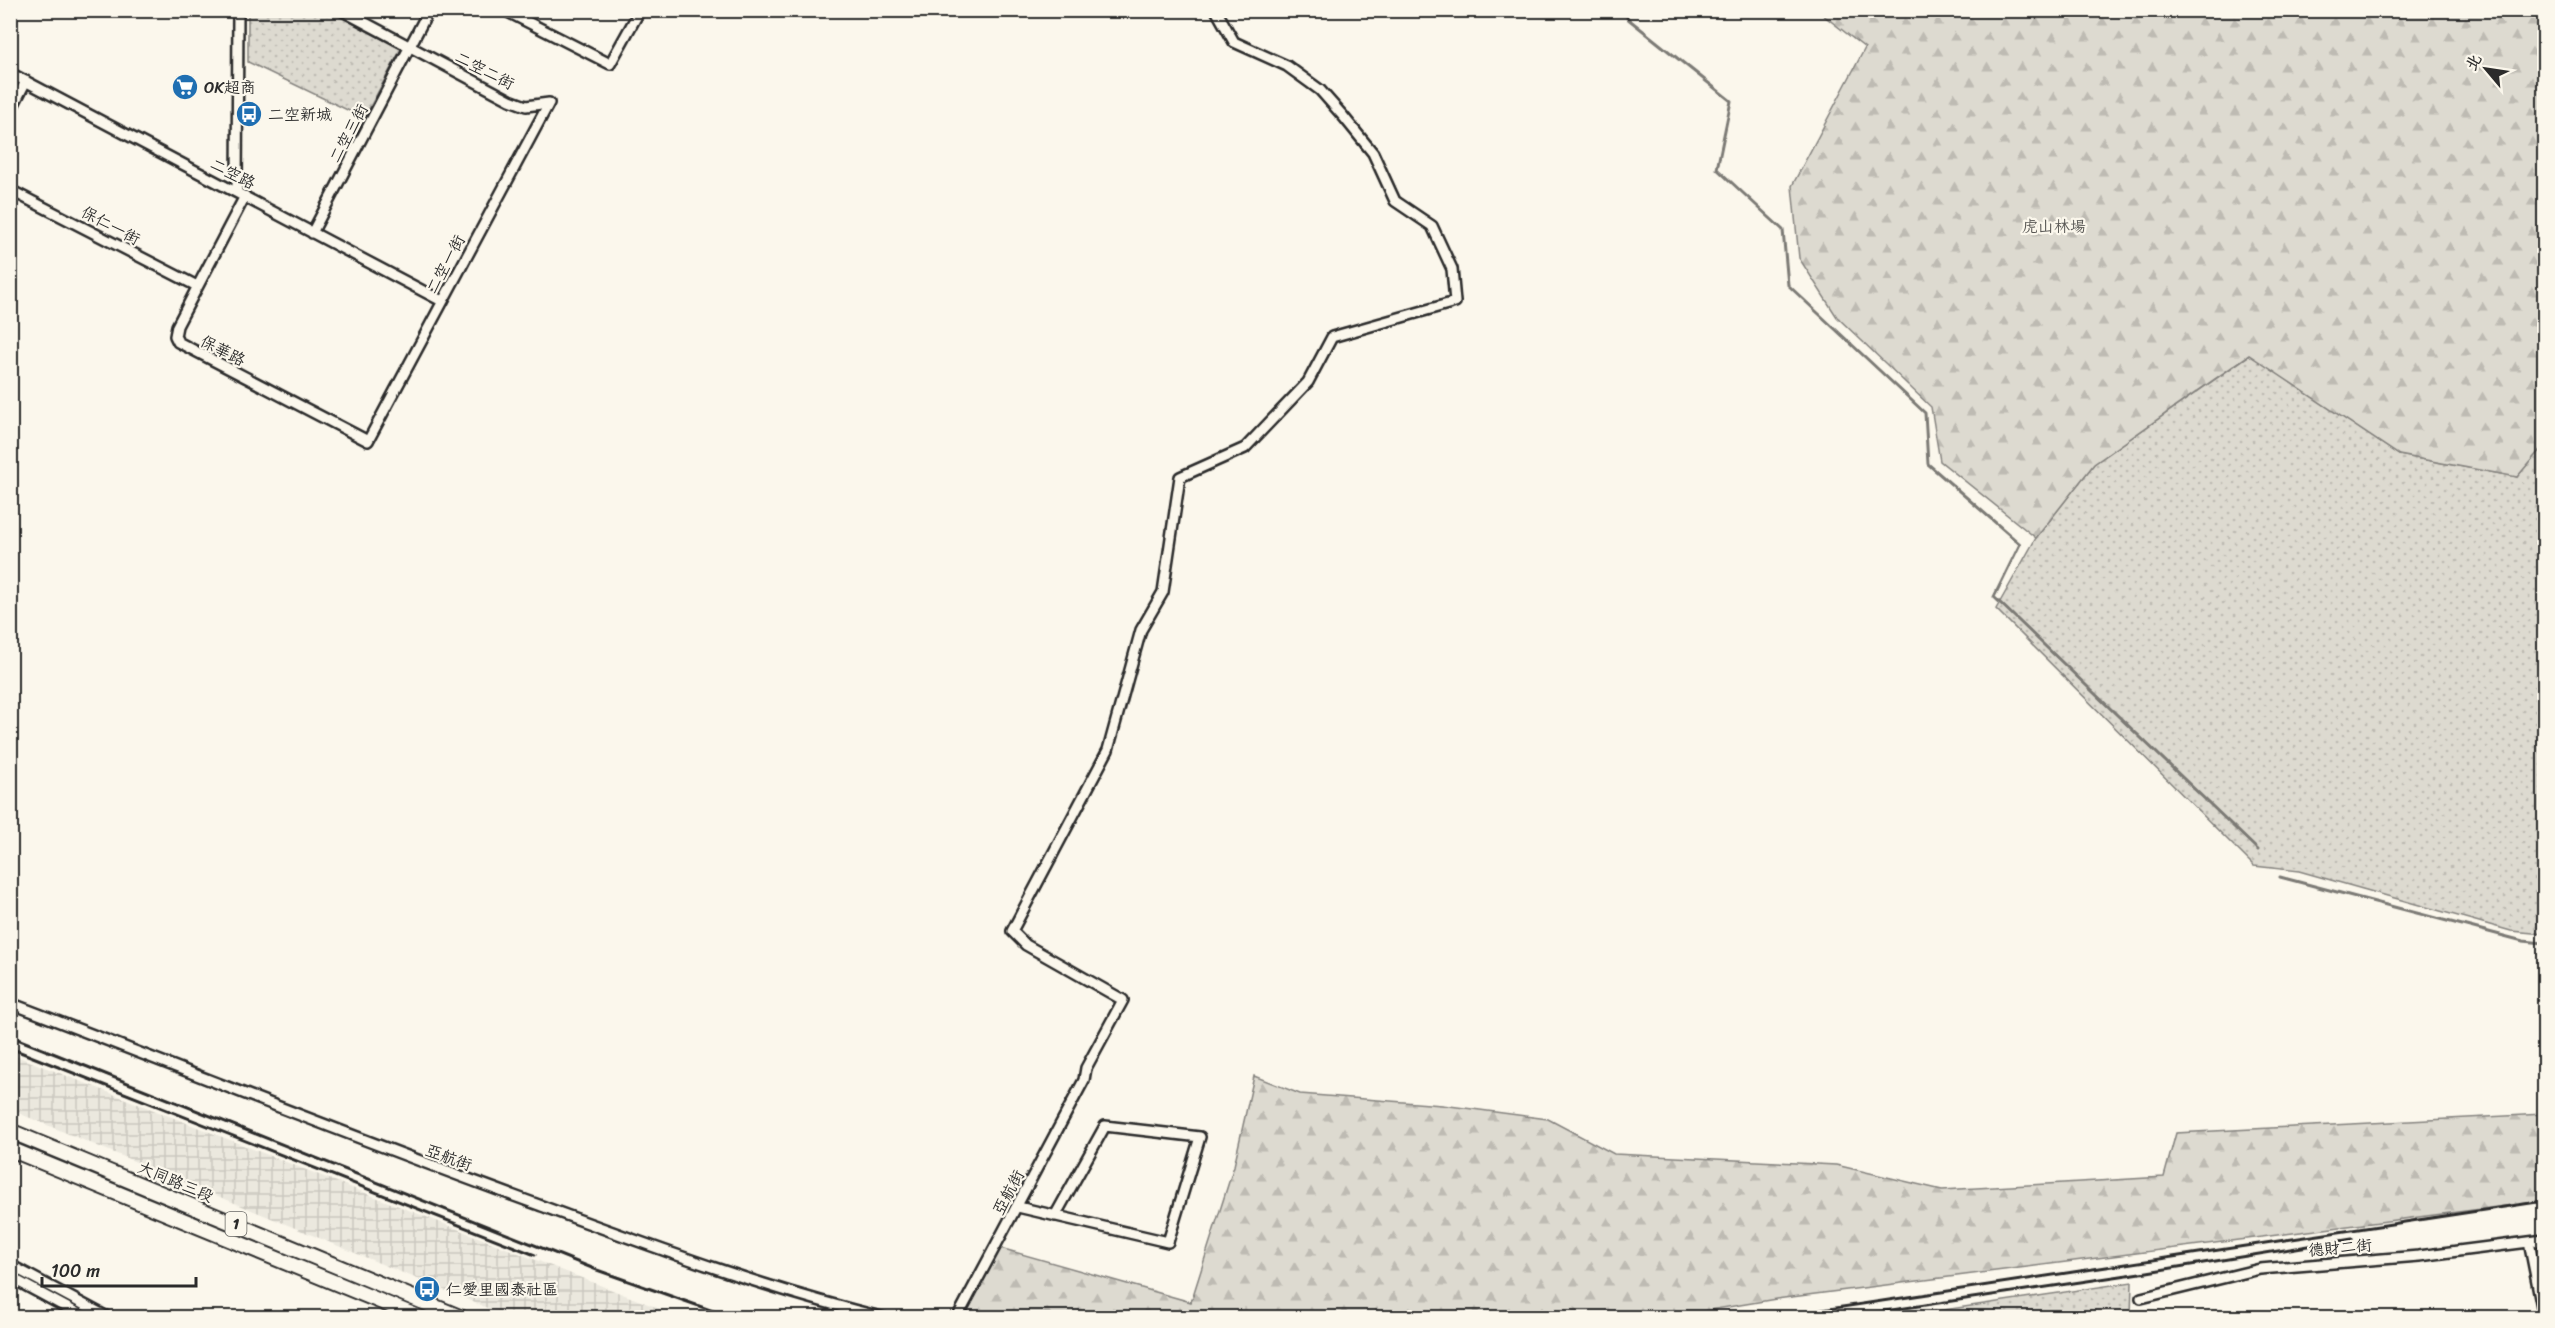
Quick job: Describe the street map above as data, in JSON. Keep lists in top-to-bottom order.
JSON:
{
  "streets": {
    "main road": ["大同路三段", "1"],
    "street": [
      "二空二街",
      "二空三街",
      "二空路",
      "保仁一街",
      "二空一街",
      "保華路",
      "亞航街",
      "德財二街"
    ]
  },
  "crossings": [
    ["二空二街", "二空三街"],
    ["二空二街", "二空一街"],
    ["二空三街", "二空路"],
    ["二空路", "二空一街"],
    ["二空路", "保華路"],
    ["保仁一街", "保華路"],
    ["二空一街", "保華路"]
  ],
  "parks": ["虎山林場"],
  "places": {
    "supermarket": ["OK超商"],
    "bus stop": ["二空新城", "仁愛里國泰社區"]
  },
  "scale_bar": "100 m",
  "north": "top left"
}
